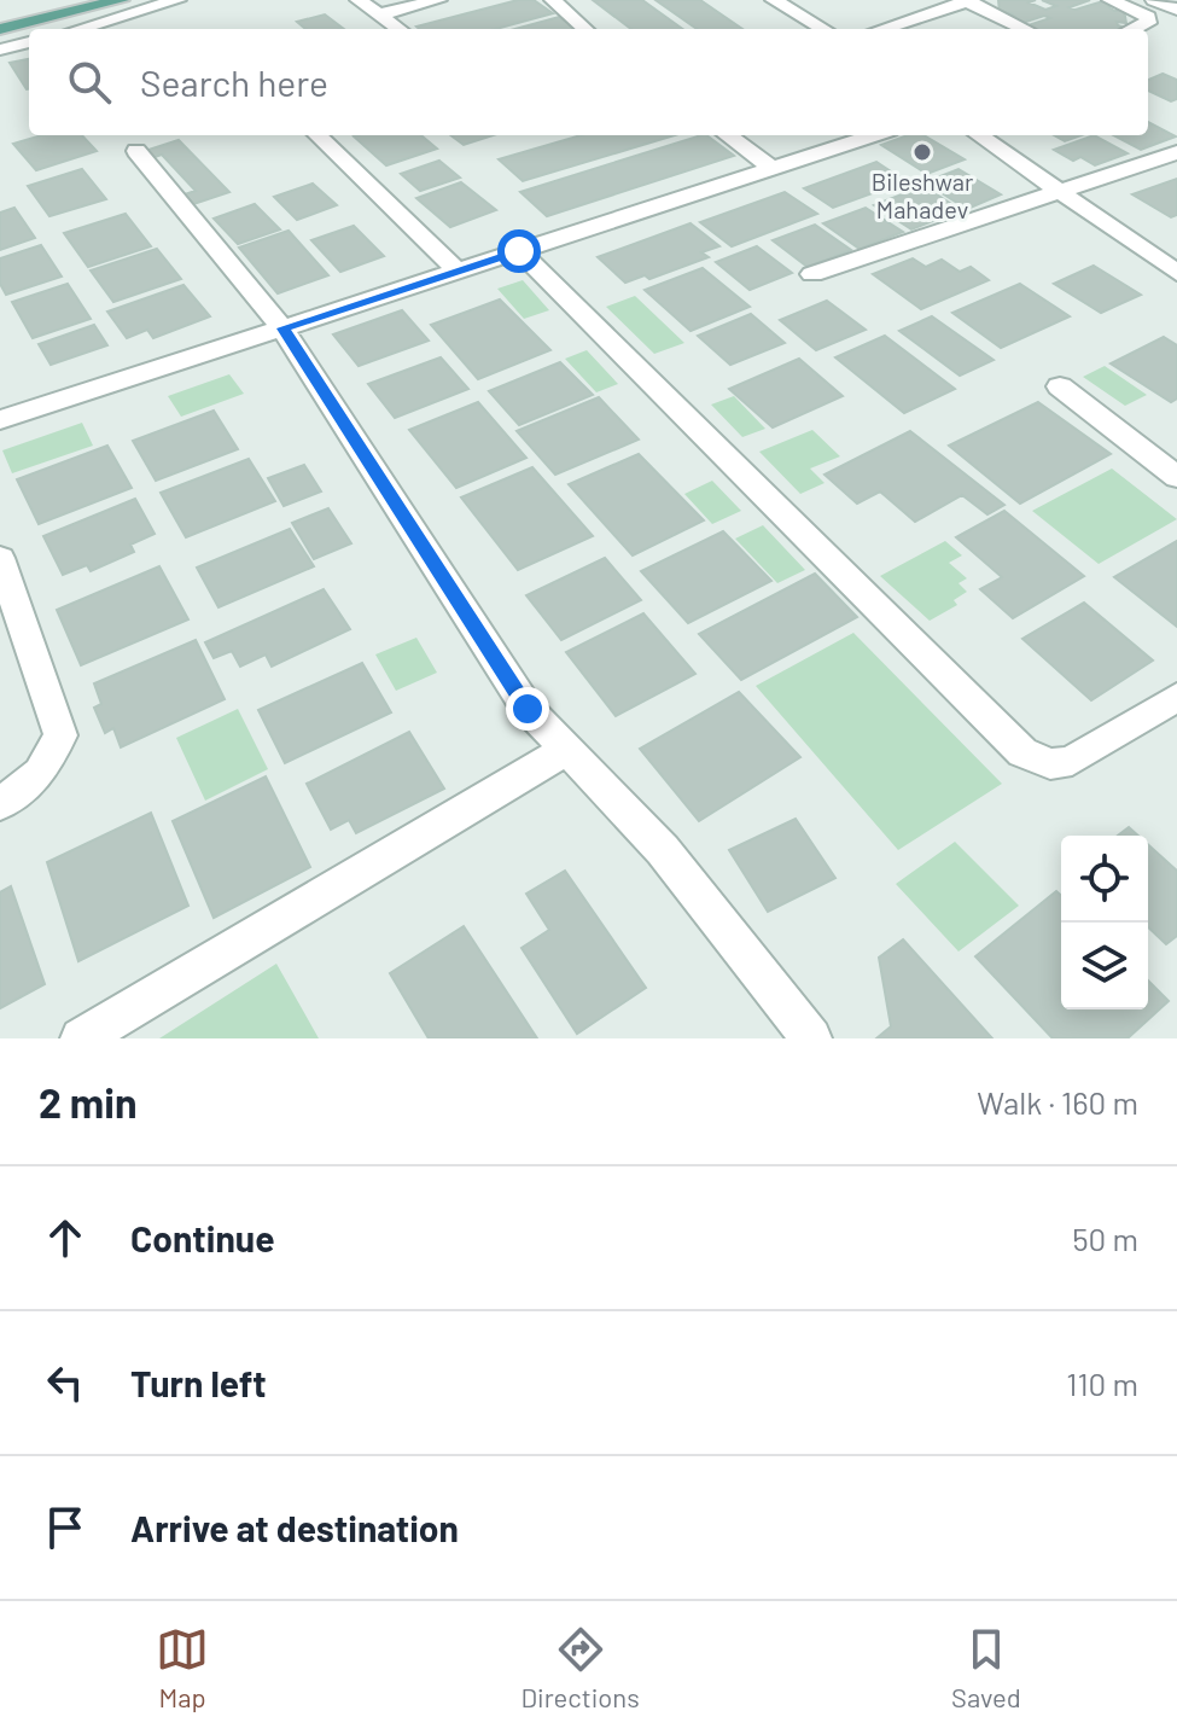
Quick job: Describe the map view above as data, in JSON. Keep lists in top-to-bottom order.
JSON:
{
  "places": ["Bileshwar Mahadev"],
  "page": {
    "search": "Search here",
    "heading": ["2 min", "Walk · 160 m"],
    "list": [
      ["Continue", "50 m"],
      ["Turn left", "110 m"],
      "Arrive at destination"
    ],
    "nav": ["Map", "Directions", "Saved"]
  }
}
